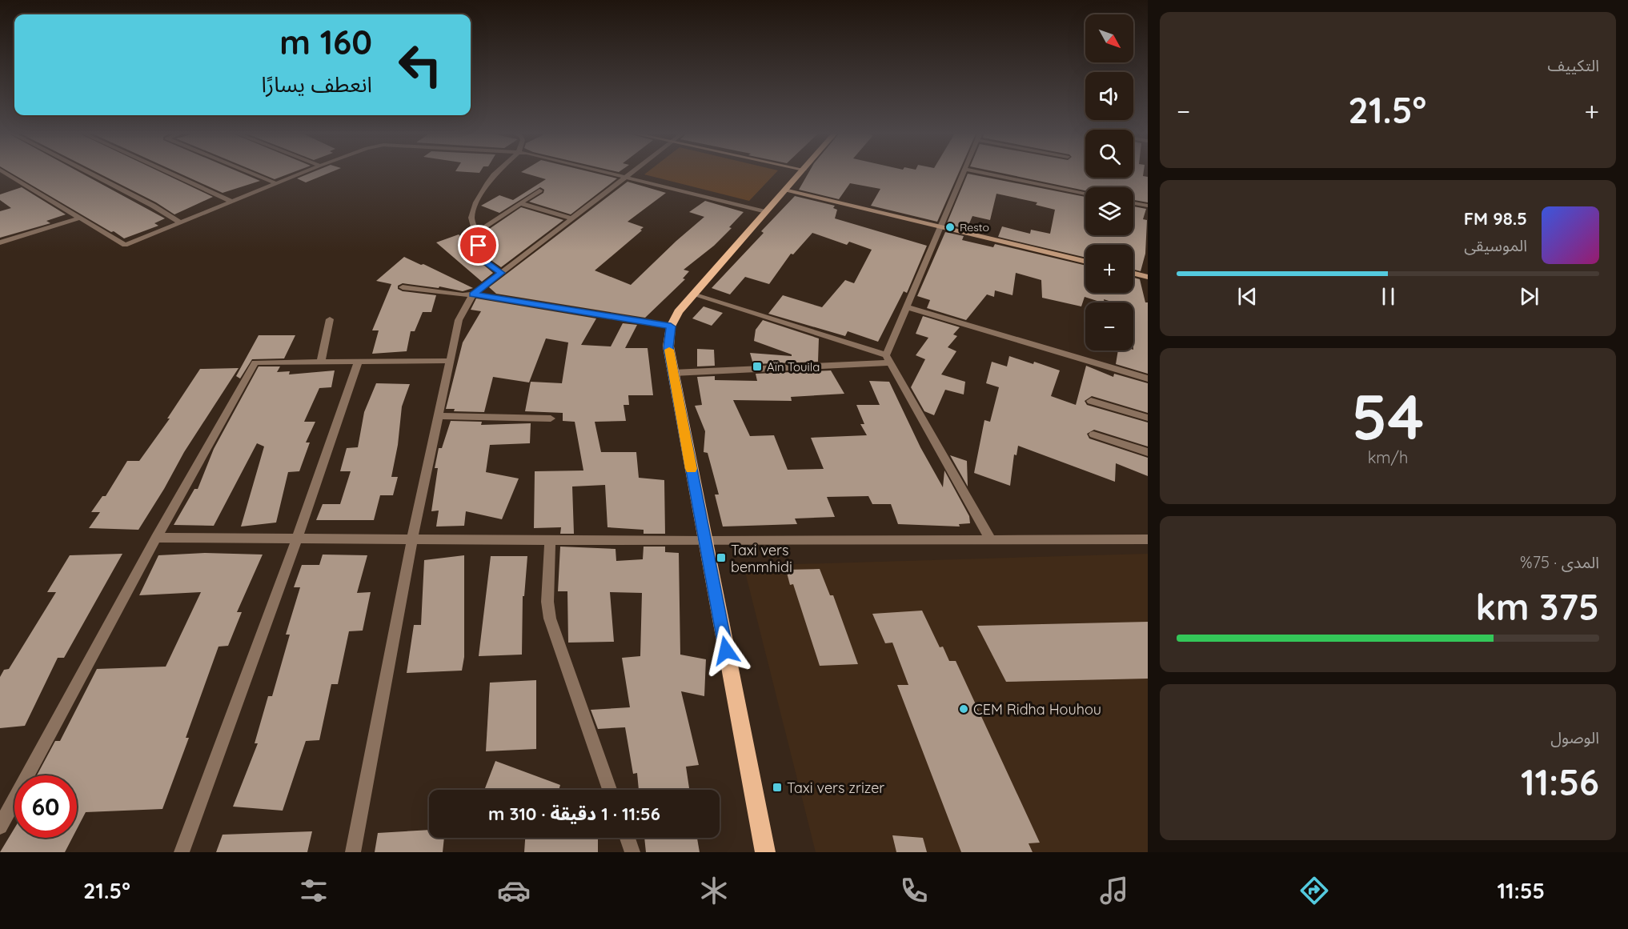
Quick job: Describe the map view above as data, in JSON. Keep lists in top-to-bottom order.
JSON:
{
  "places": {
    "other": ["Resto", "CEM Ridha Houhou"],
    "transit": ["Aïn Touila", "Taxi vers benmhidi", "Taxi vers zrizer"]
  },
  "north": "bottom right",
  "page": {
    "tile": [
      "التكييف",
      ["54", "km/h"],
      ["المدى · 75%", "375 km"],
      ["الوصول", "11:56"]
    ],
    "map_buttons": ["+", "−"],
    "turn": ["160 m", "انعطف يسارًا"],
    "heat": ["−", "21.5°", "+"],
    "song": ["98.5 FM", "الموسيقى"],
    "limit": "60",
    "trip": "11:56 · 1 دقيقة · 310 m",
    "tabs": ["11:55", "21.5°"]
  }
}
